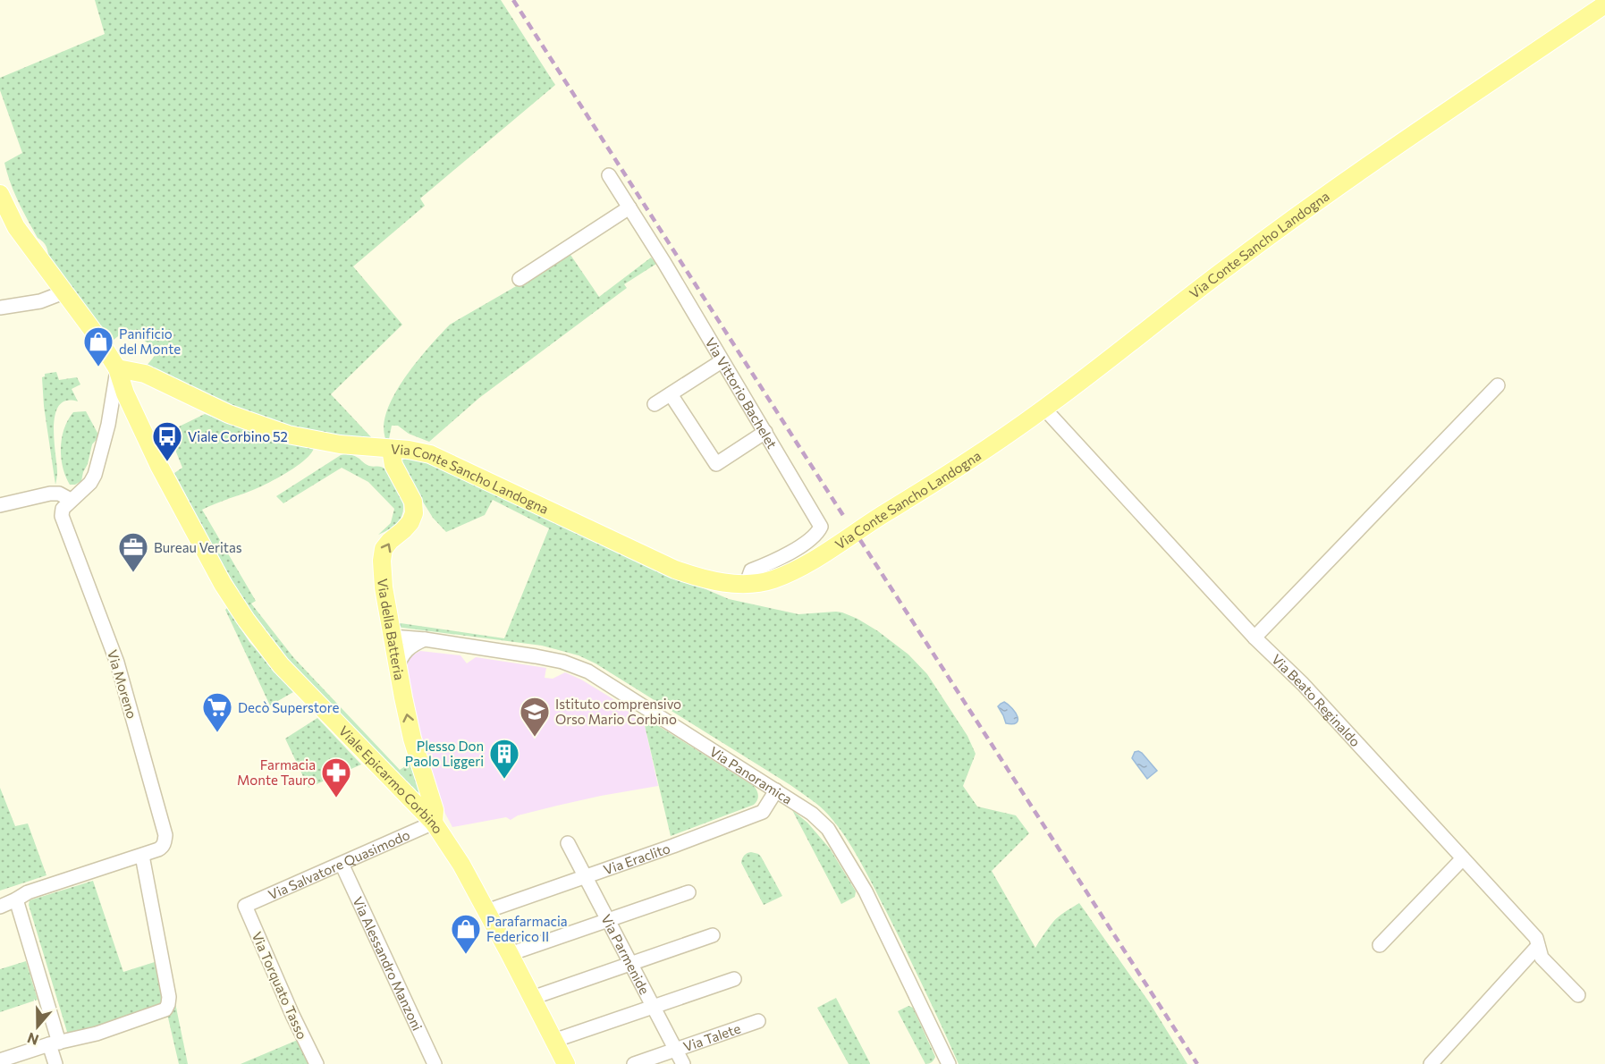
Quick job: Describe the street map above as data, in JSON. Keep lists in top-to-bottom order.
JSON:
{
  "streets": {
    "main road": ["Via Conte Sancho Landogna", "Via della Batteria", "Viale Epicarmo Corbino"],
    "street": [
      "Via Vittorio Bachelet",
      "Via Moreno",
      "Via Beato Reginaldo",
      "Via Panoramica",
      "Via Eraclito",
      "Via Salvatore Quasimodo",
      "Via Parmenide",
      "Via Alessandro Manzoni",
      "Via Torquato Tasso",
      "Via Talete"
    ]
  },
  "crossings": [
    ["Via Conte Sancho Landogna", "Via Vittorio Bachelet"],
    ["Via Conte Sancho Landogna", "Via della Batteria"],
    ["Via Conte Sancho Landogna", "Via Beato Reginaldo"],
    ["Via Conte Sancho Landogna", "Viale Epicarmo Corbino"],
    ["Via della Batteria", "Via Panoramica"],
    ["Via della Batteria", "Viale Epicarmo Corbino"],
    ["Via della Batteria", "Via Salvatore Quasimodo"],
    ["Via Panoramica", "Via Eraclito"],
    ["Viale Epicarmo Corbino", "Via Eraclito"],
    ["Viale Epicarmo Corbino", "Via Salvatore Quasimodo"],
    ["Via Eraclito", "Via Parmenide"],
    ["Via Salvatore Quasimodo", "Via Alessandro Manzoni"],
    ["Via Salvatore Quasimodo", "Via Torquato Tasso"],
    ["Via Parmenide", "Via Talete"]
  ],
  "one_way": ["Via della Batteria"],
  "places": {
    "shop": ["Panificio del Monte", "Parafarmacia Federico II"],
    "bus stop": ["Viale Corbino 52"],
    "office": ["Bureau Veritas"],
    "supermarket": ["Decò Superstore"],
    "school or university": ["Istituto comprensivo Orso Mario Corbino"],
    "building": ["Plesso Don Paolo Liggeri"],
    "pharmacy": ["Farmacia Monte Tauro"]
  },
  "north": "bottom"
}
